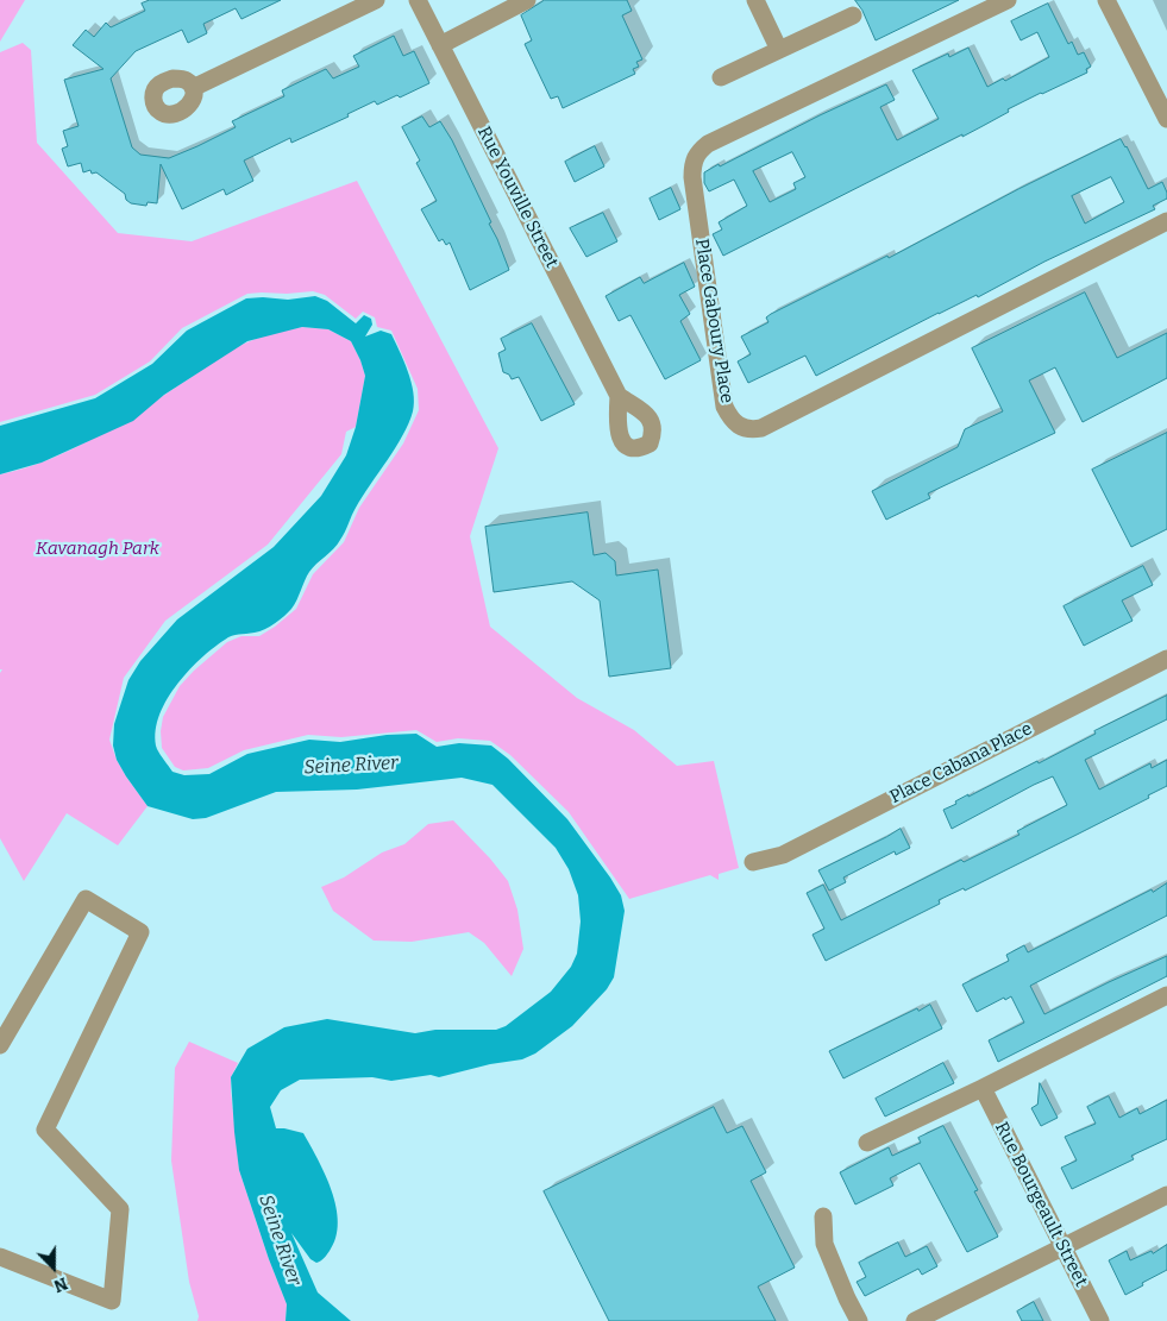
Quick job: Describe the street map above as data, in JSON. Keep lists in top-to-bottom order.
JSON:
{
  "streets": {
    "street": [
      "Rue Youville Street",
      "Place Gaboury Place",
      "Place Cabana Place",
      "Rue Bourgeault Street"
    ]
  },
  "water": ["Seine River"],
  "parks": ["Kavanagh Park"],
  "north": "bottom"
}
